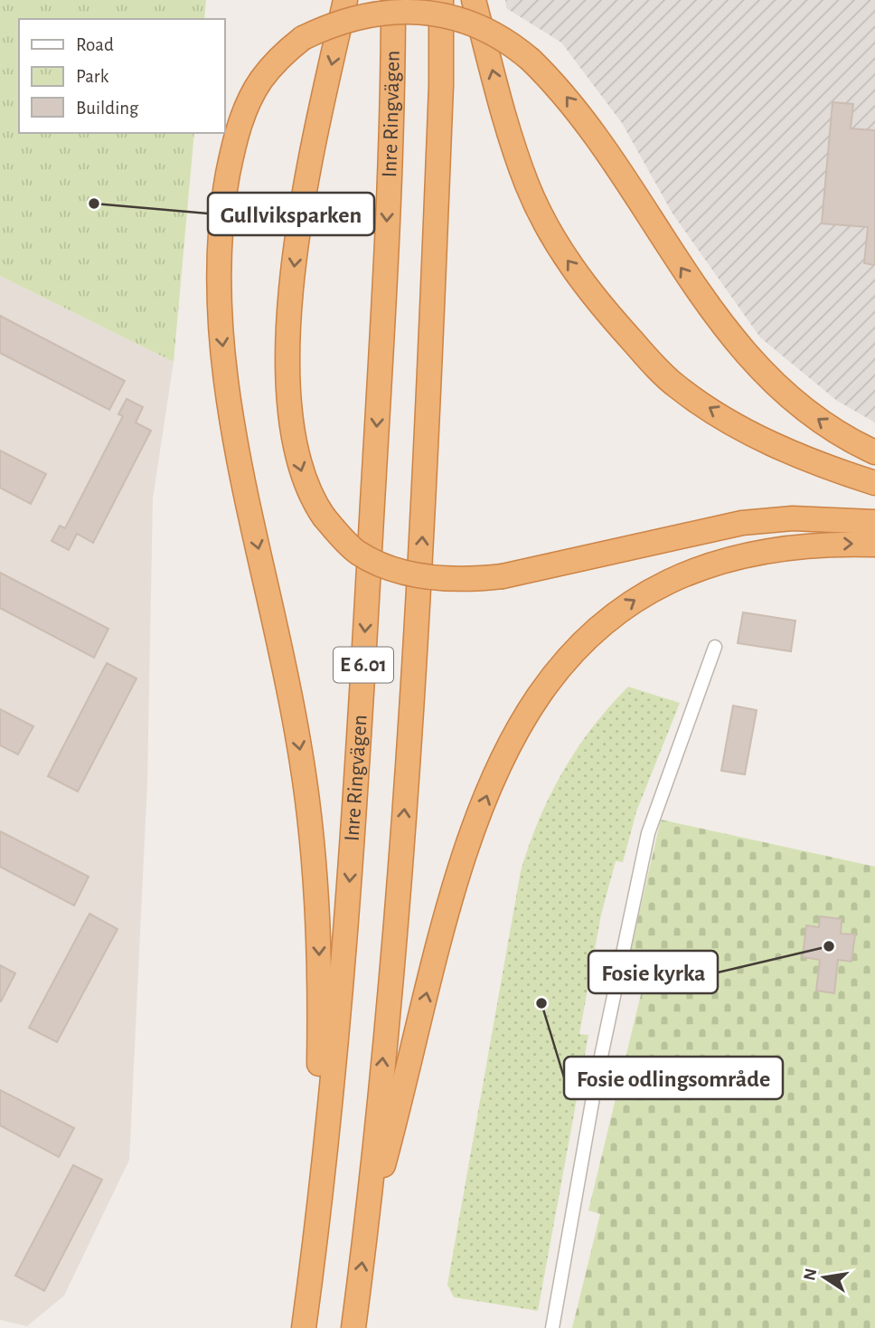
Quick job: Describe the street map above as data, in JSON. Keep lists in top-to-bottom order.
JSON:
{
  "streets": {
    "highway": ["Inre Ringvägen", "E 6.01"]
  },
  "places": ["Gullviksparken", "Fosie kyrka", "Fosie odlingsområde"],
  "legend": ["Road", "Park", "Building"],
  "north": "left"
}
